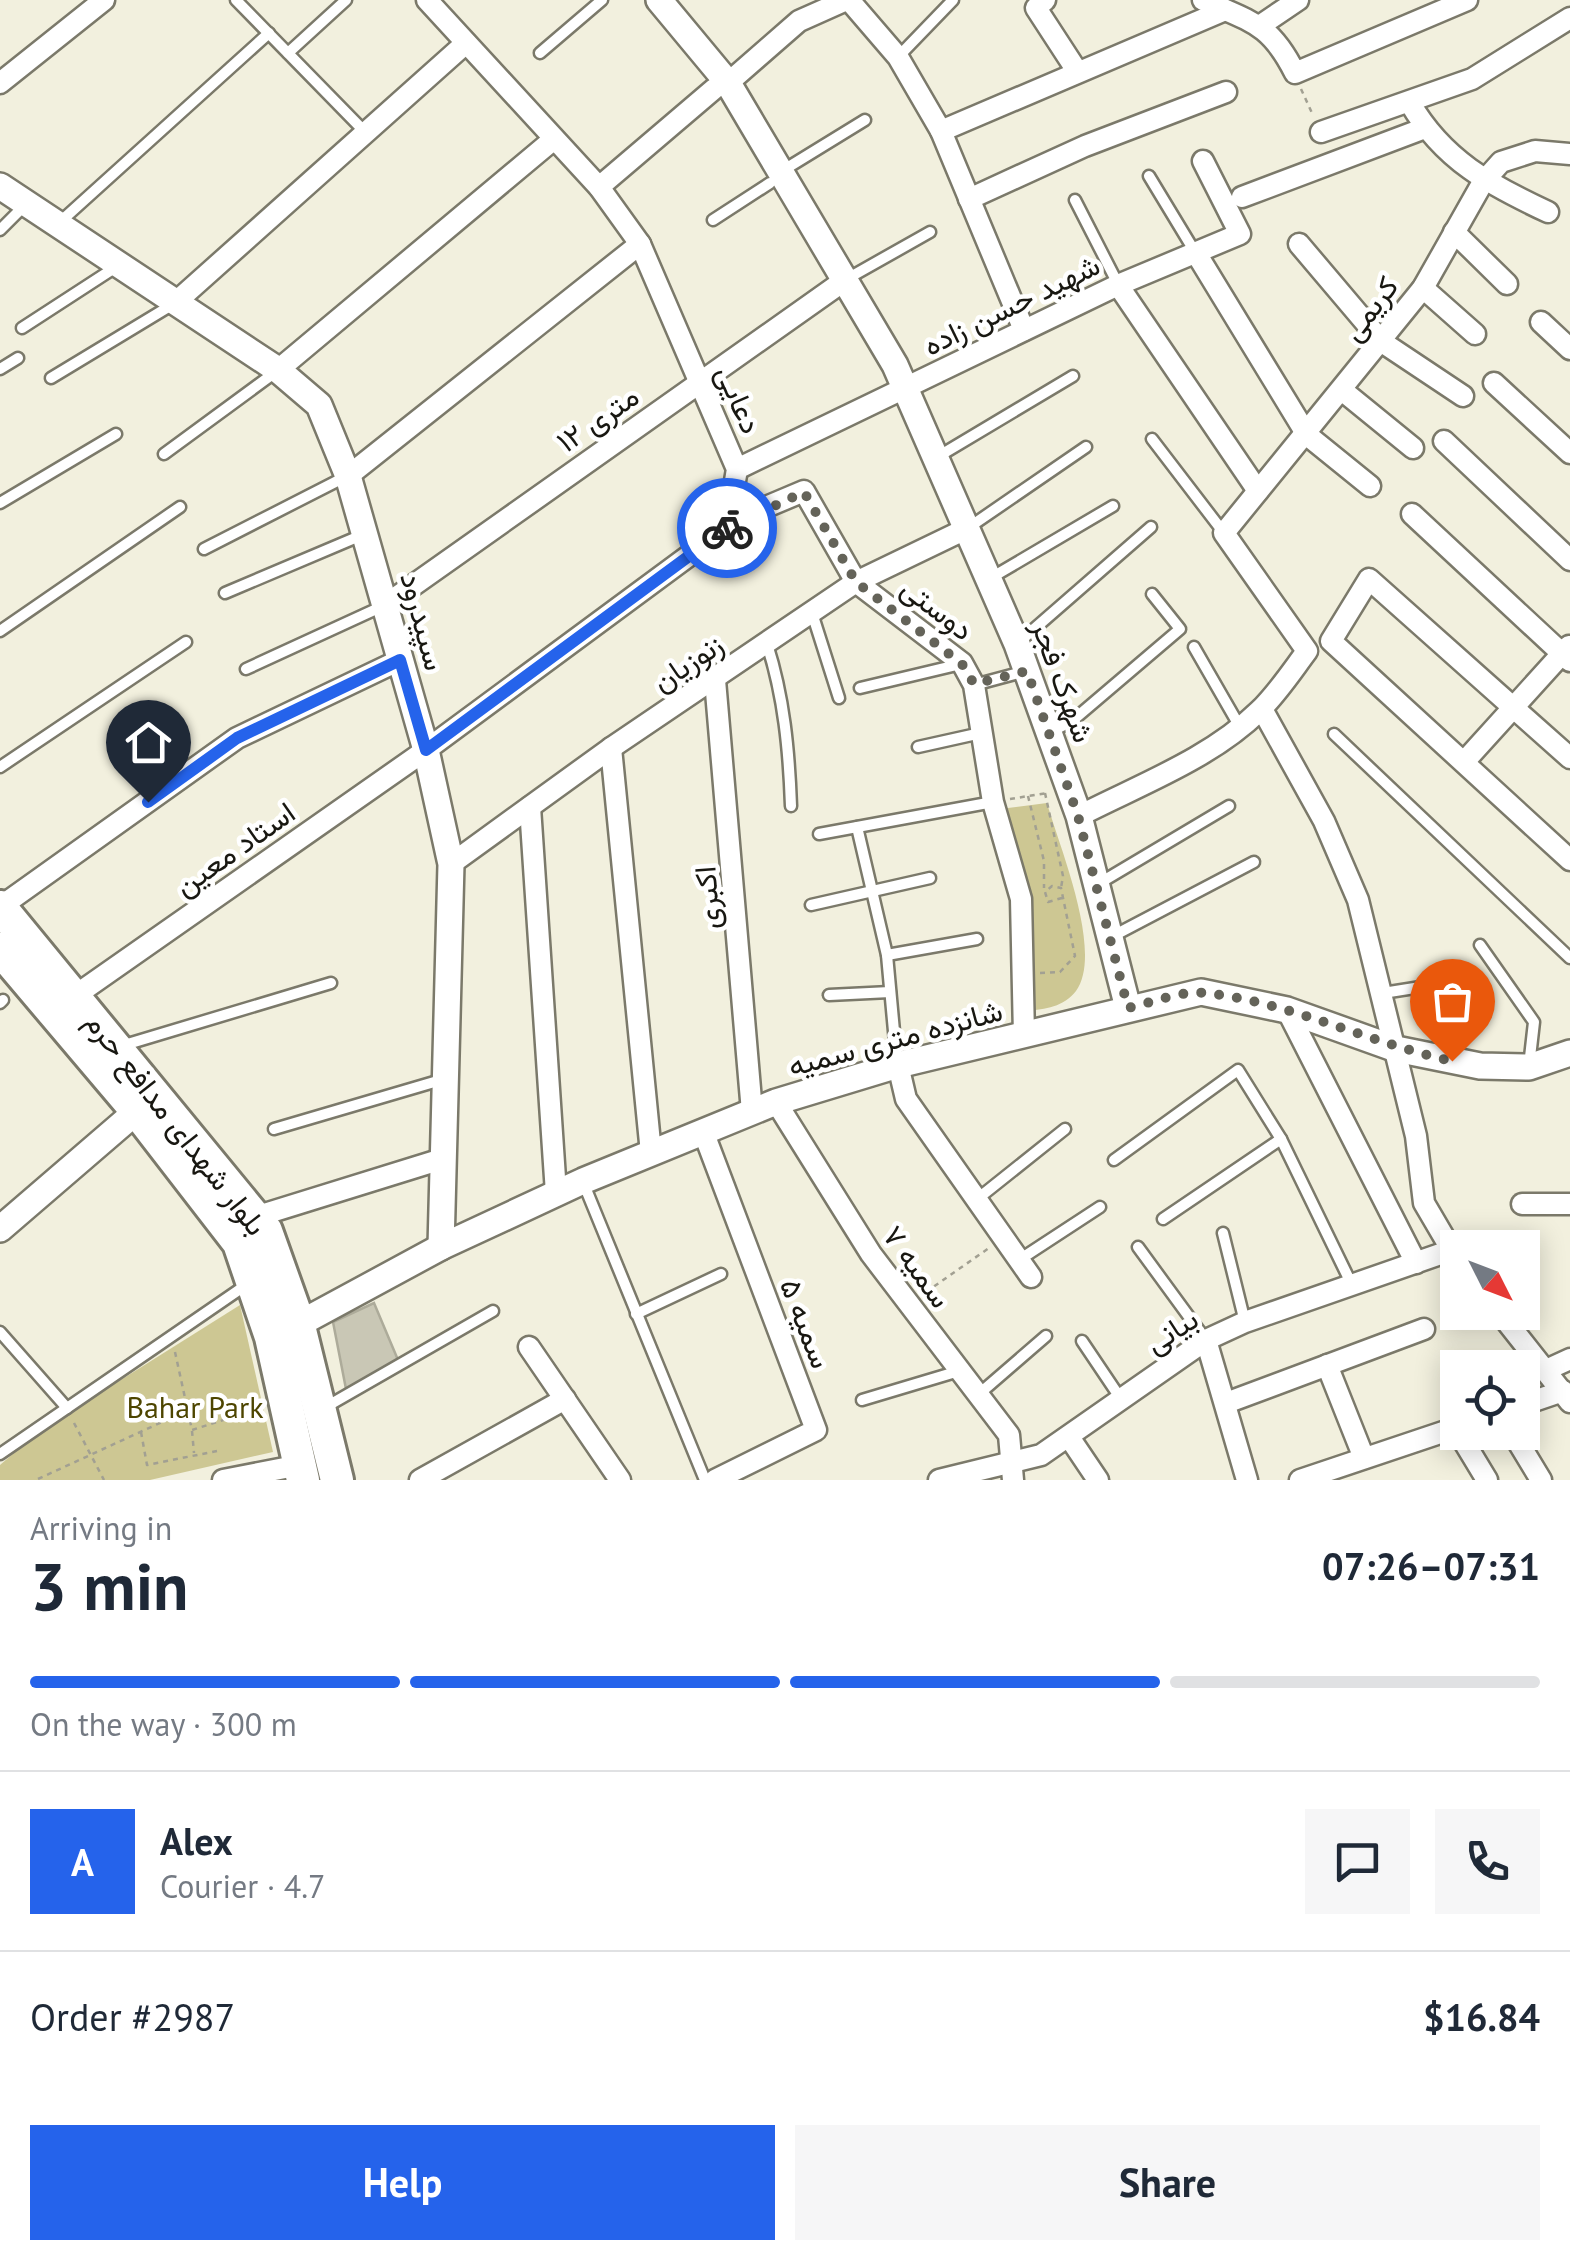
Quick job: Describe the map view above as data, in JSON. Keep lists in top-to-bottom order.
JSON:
{
  "streets": {
    "main road": ["بلوار شهدای مدافع حرم"],
    "street": [
      "شهید حسن زاده",
      "کریمی",
      "دعایی",
      "۱۲ متری",
      "دوستی",
      "سپیدرود",
      "زنوزیان",
      "شهرک فجر",
      "استاد معین",
      "اکبری",
      "شانزده متری سمیه",
      "سمیه ۷",
      "سمیه ۵",
      "بیانی"
    ]
  },
  "crossings": [
    ["شهید حسن زاده", "دعایی"],
    ["شهید حسن زاده", "شهرک فجر"],
    ["دعایی", "۱۲ متری"],
    ["دعایی", "دوستی"],
    ["۱۲ متری", "سپیدرود"],
    ["۱۲ متری", "شهرک فجر"],
    ["دوستی", "زنوزیان"],
    ["دوستی", "شانزده متری سمیه"],
    ["سپیدرود", "زنوزیان"],
    ["سپیدرود", "استاد معین"],
    ["سپیدرود", "شانزده متری سمیه"],
    ["زنوزیان", "شهرک فجر"],
    ["زنوزیان", "اکبری"],
    ["شهرک فجر", "شانزده متری سمیه"],
    ["استاد معین", "بلوار شهدای مدافع حرم"],
    ["اکبری", "شانزده متری سمیه"],
    ["اکبری", "سمیه ۷"],
    ["شانزده متری سمیه", "بلوار شهدای مدافع حرم"],
    ["شانزده متری سمیه", "سمیه ۷"],
    ["شانزده متری سمیه", "سمیه ۵"],
    ["سمیه ۷", "بیانی"]
  ],
  "parks": ["Bahar Park"],
  "north": "bottom right",
  "page": {
    "heading": ["3 min", "Arriving in", "07:26–07:31"],
    "panel": [
      "Alex",
      "Courier · 4.7",
      "Order #2987",
      "$16.84"
    ],
    "bar": "On the way · 300 m",
    "round": "A",
    "buttons": ["Help", "Share"]
  }
}
